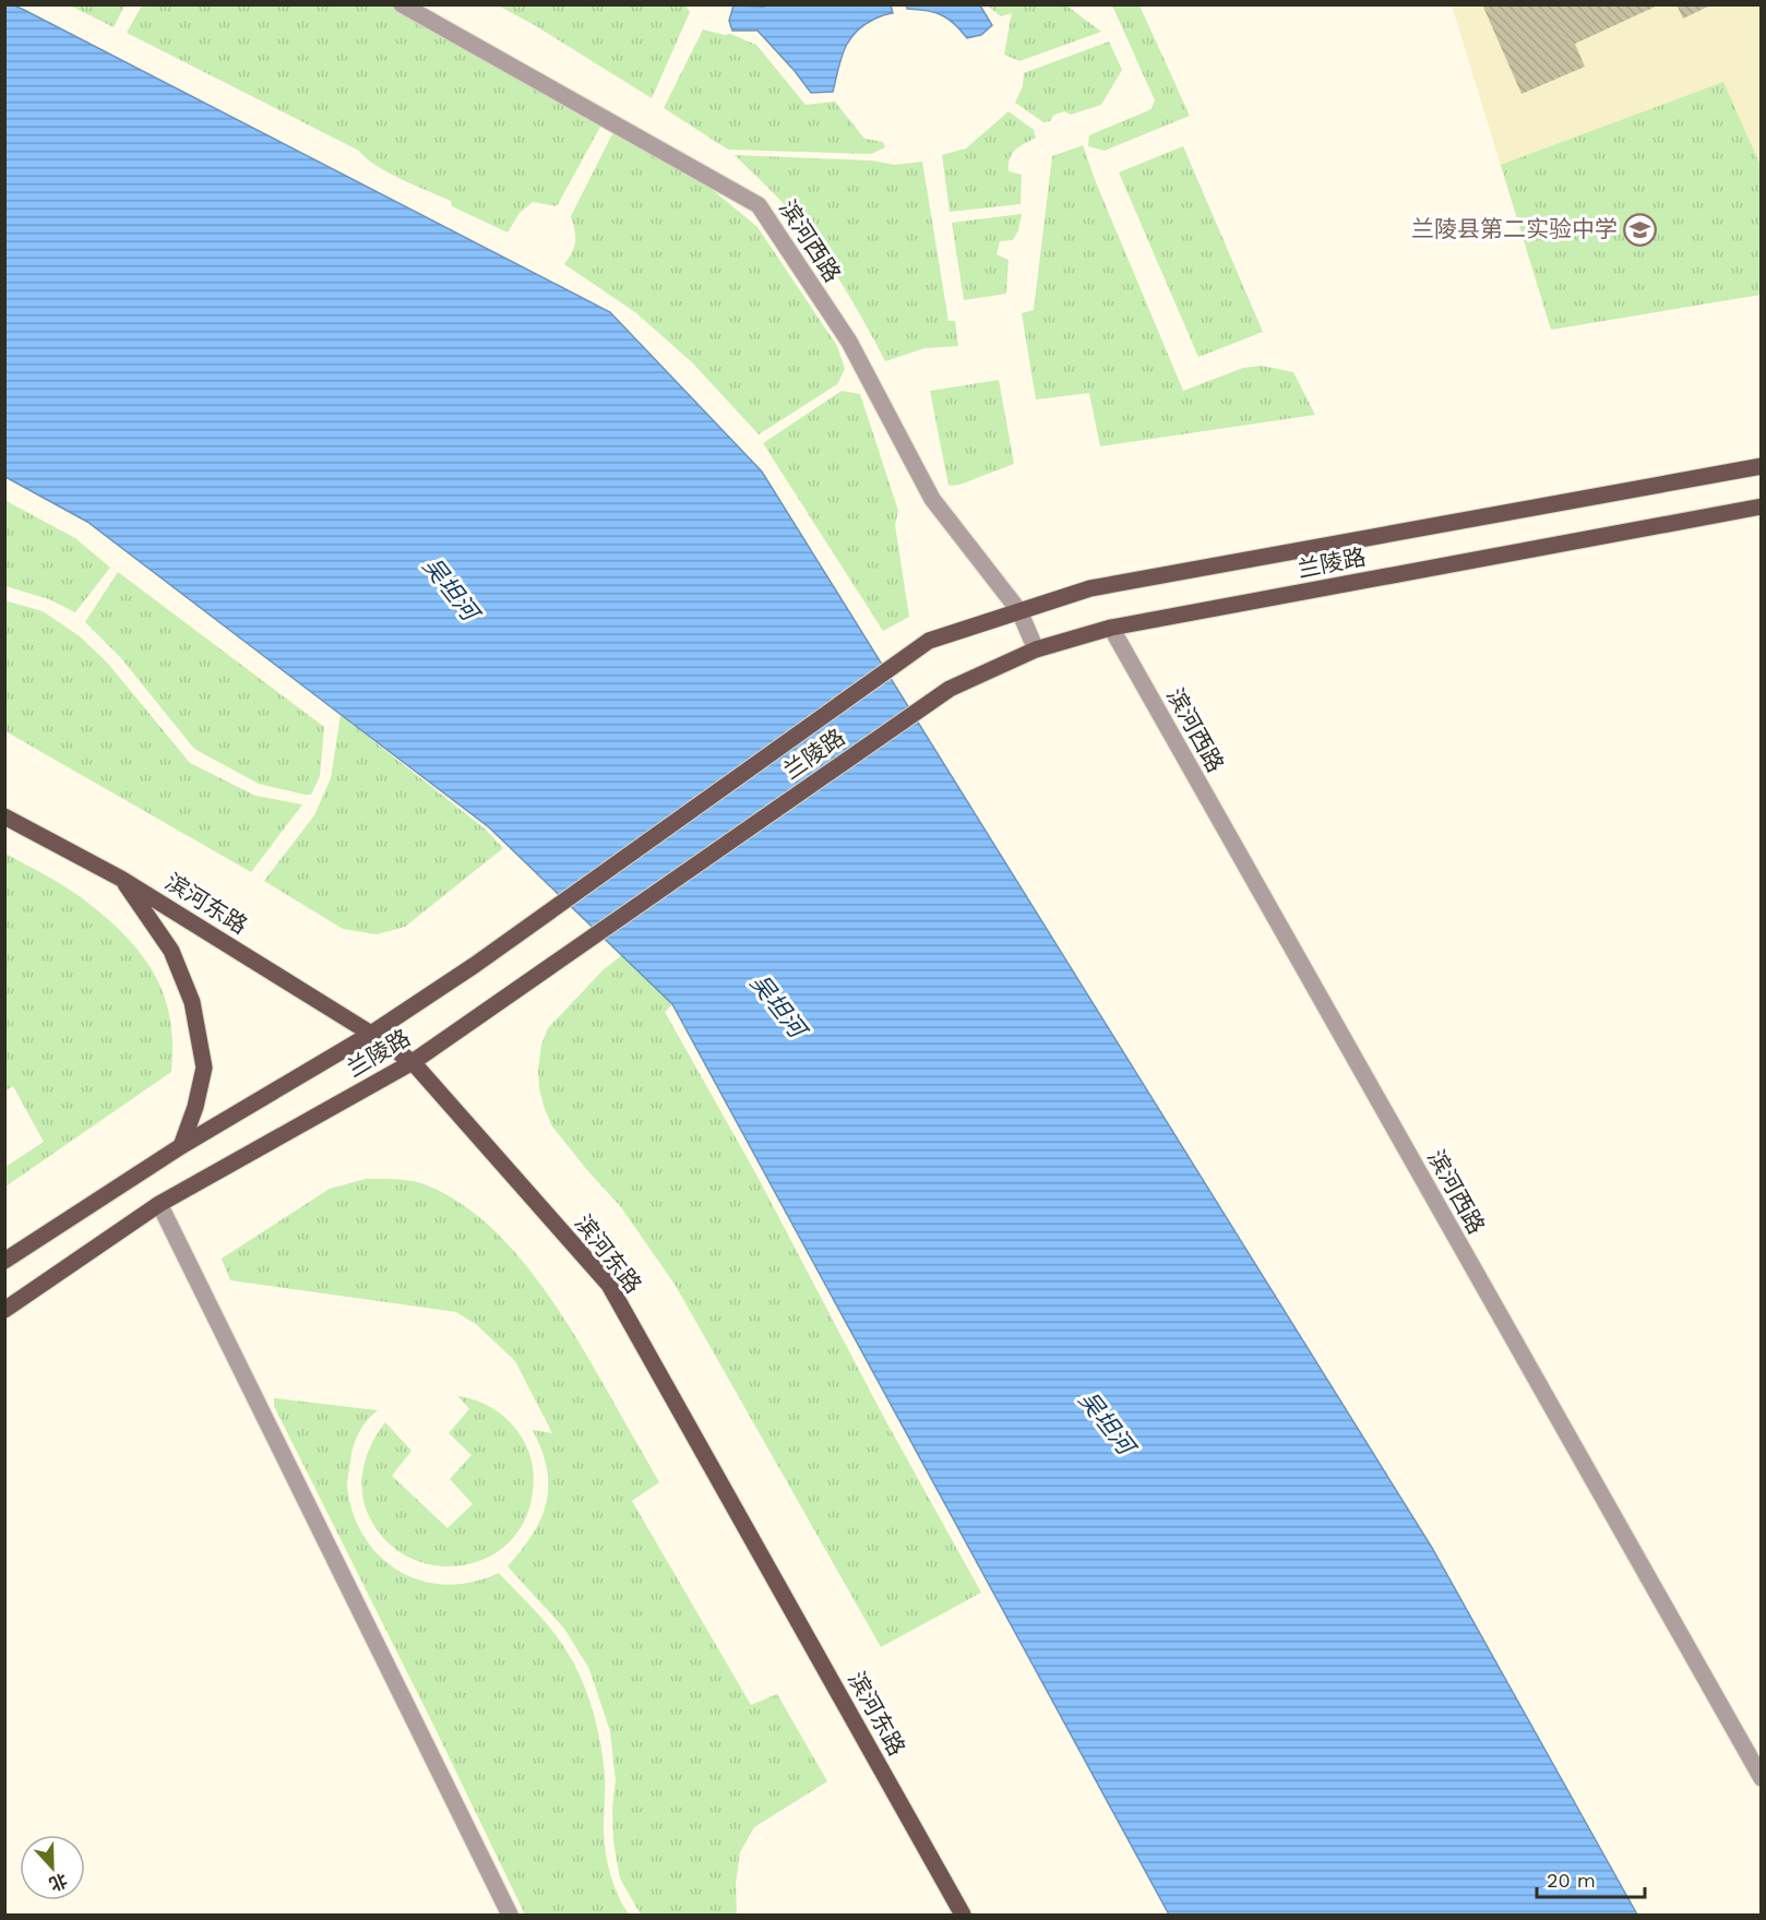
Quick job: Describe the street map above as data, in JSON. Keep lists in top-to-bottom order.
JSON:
{
  "streets": {
    "main road": ["兰陵路", "滨河东路"],
    "street": ["滨河西路"]
  },
  "crossings": [
    ["滨河西路", "兰陵路"],
    ["兰陵路", "滨河东路"]
  ],
  "water": ["吴坦河"],
  "places": {
    "school or university": ["兰陵县第二实验中学"]
  },
  "scale_bar": "20 m",
  "north": "bottom"
}
